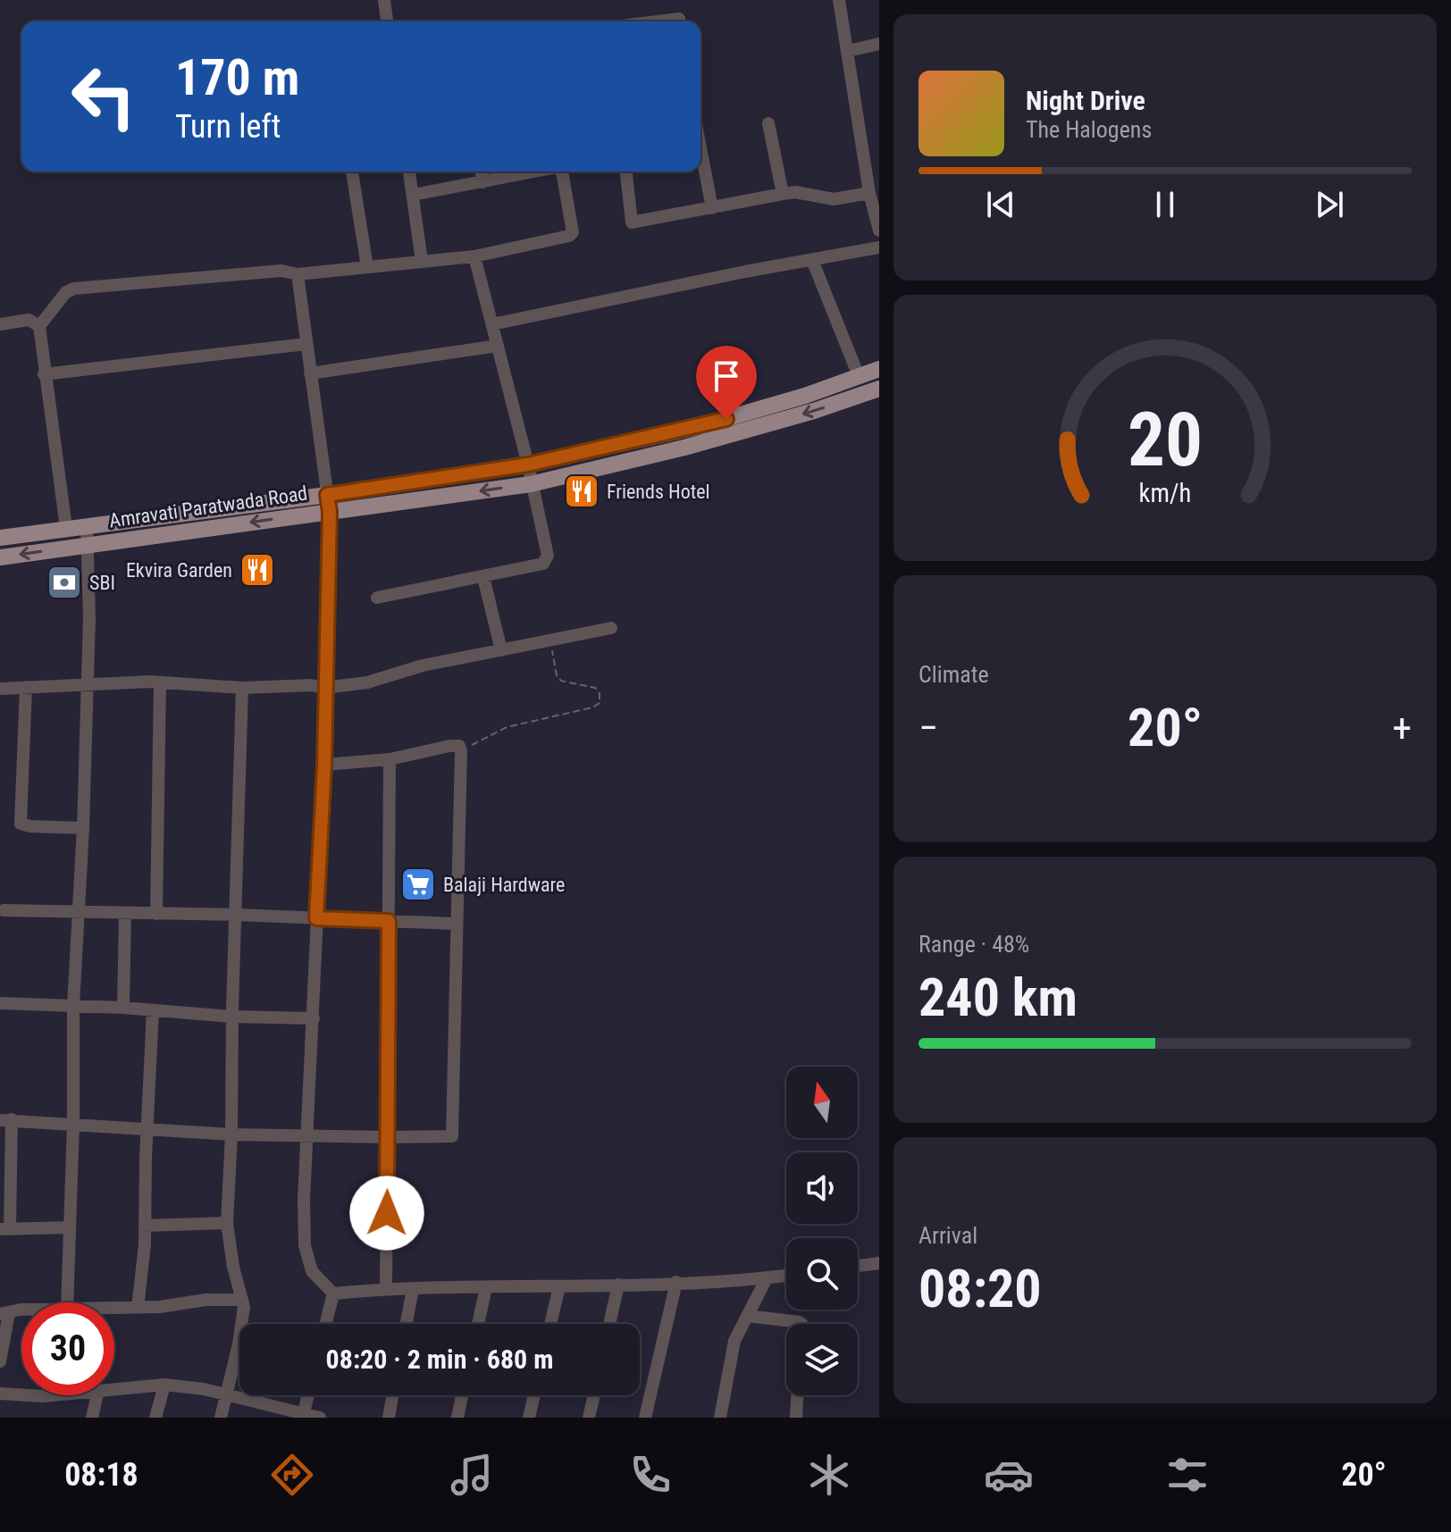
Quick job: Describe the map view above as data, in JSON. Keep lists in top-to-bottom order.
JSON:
{
  "streets": {
    "main road": ["Amravati Paratwada Road"]
  },
  "places": {
    "restaurant": ["Friends Hotel", "Ekvira Garden"],
    "bank": ["SBI"],
    "supermarket": ["Balaji Hardware"]
  },
  "north": "top",
  "page": {
    "turn": ["170 m", "Turn left"],
    "song": ["Night Drive", "The Halogens"],
    "tile": [
      "Climate",
      ["Range · 48%", "240 km"],
      ["Arrival", "08:20"]
    ],
    "heat": ["−", "20°", "+"],
    "limit": "30",
    "trip": "08:20 · 2 min · 680 m",
    "tabs": ["08:18", "20°"],
    "gauge": ["20", "km/h"]
  }
}
